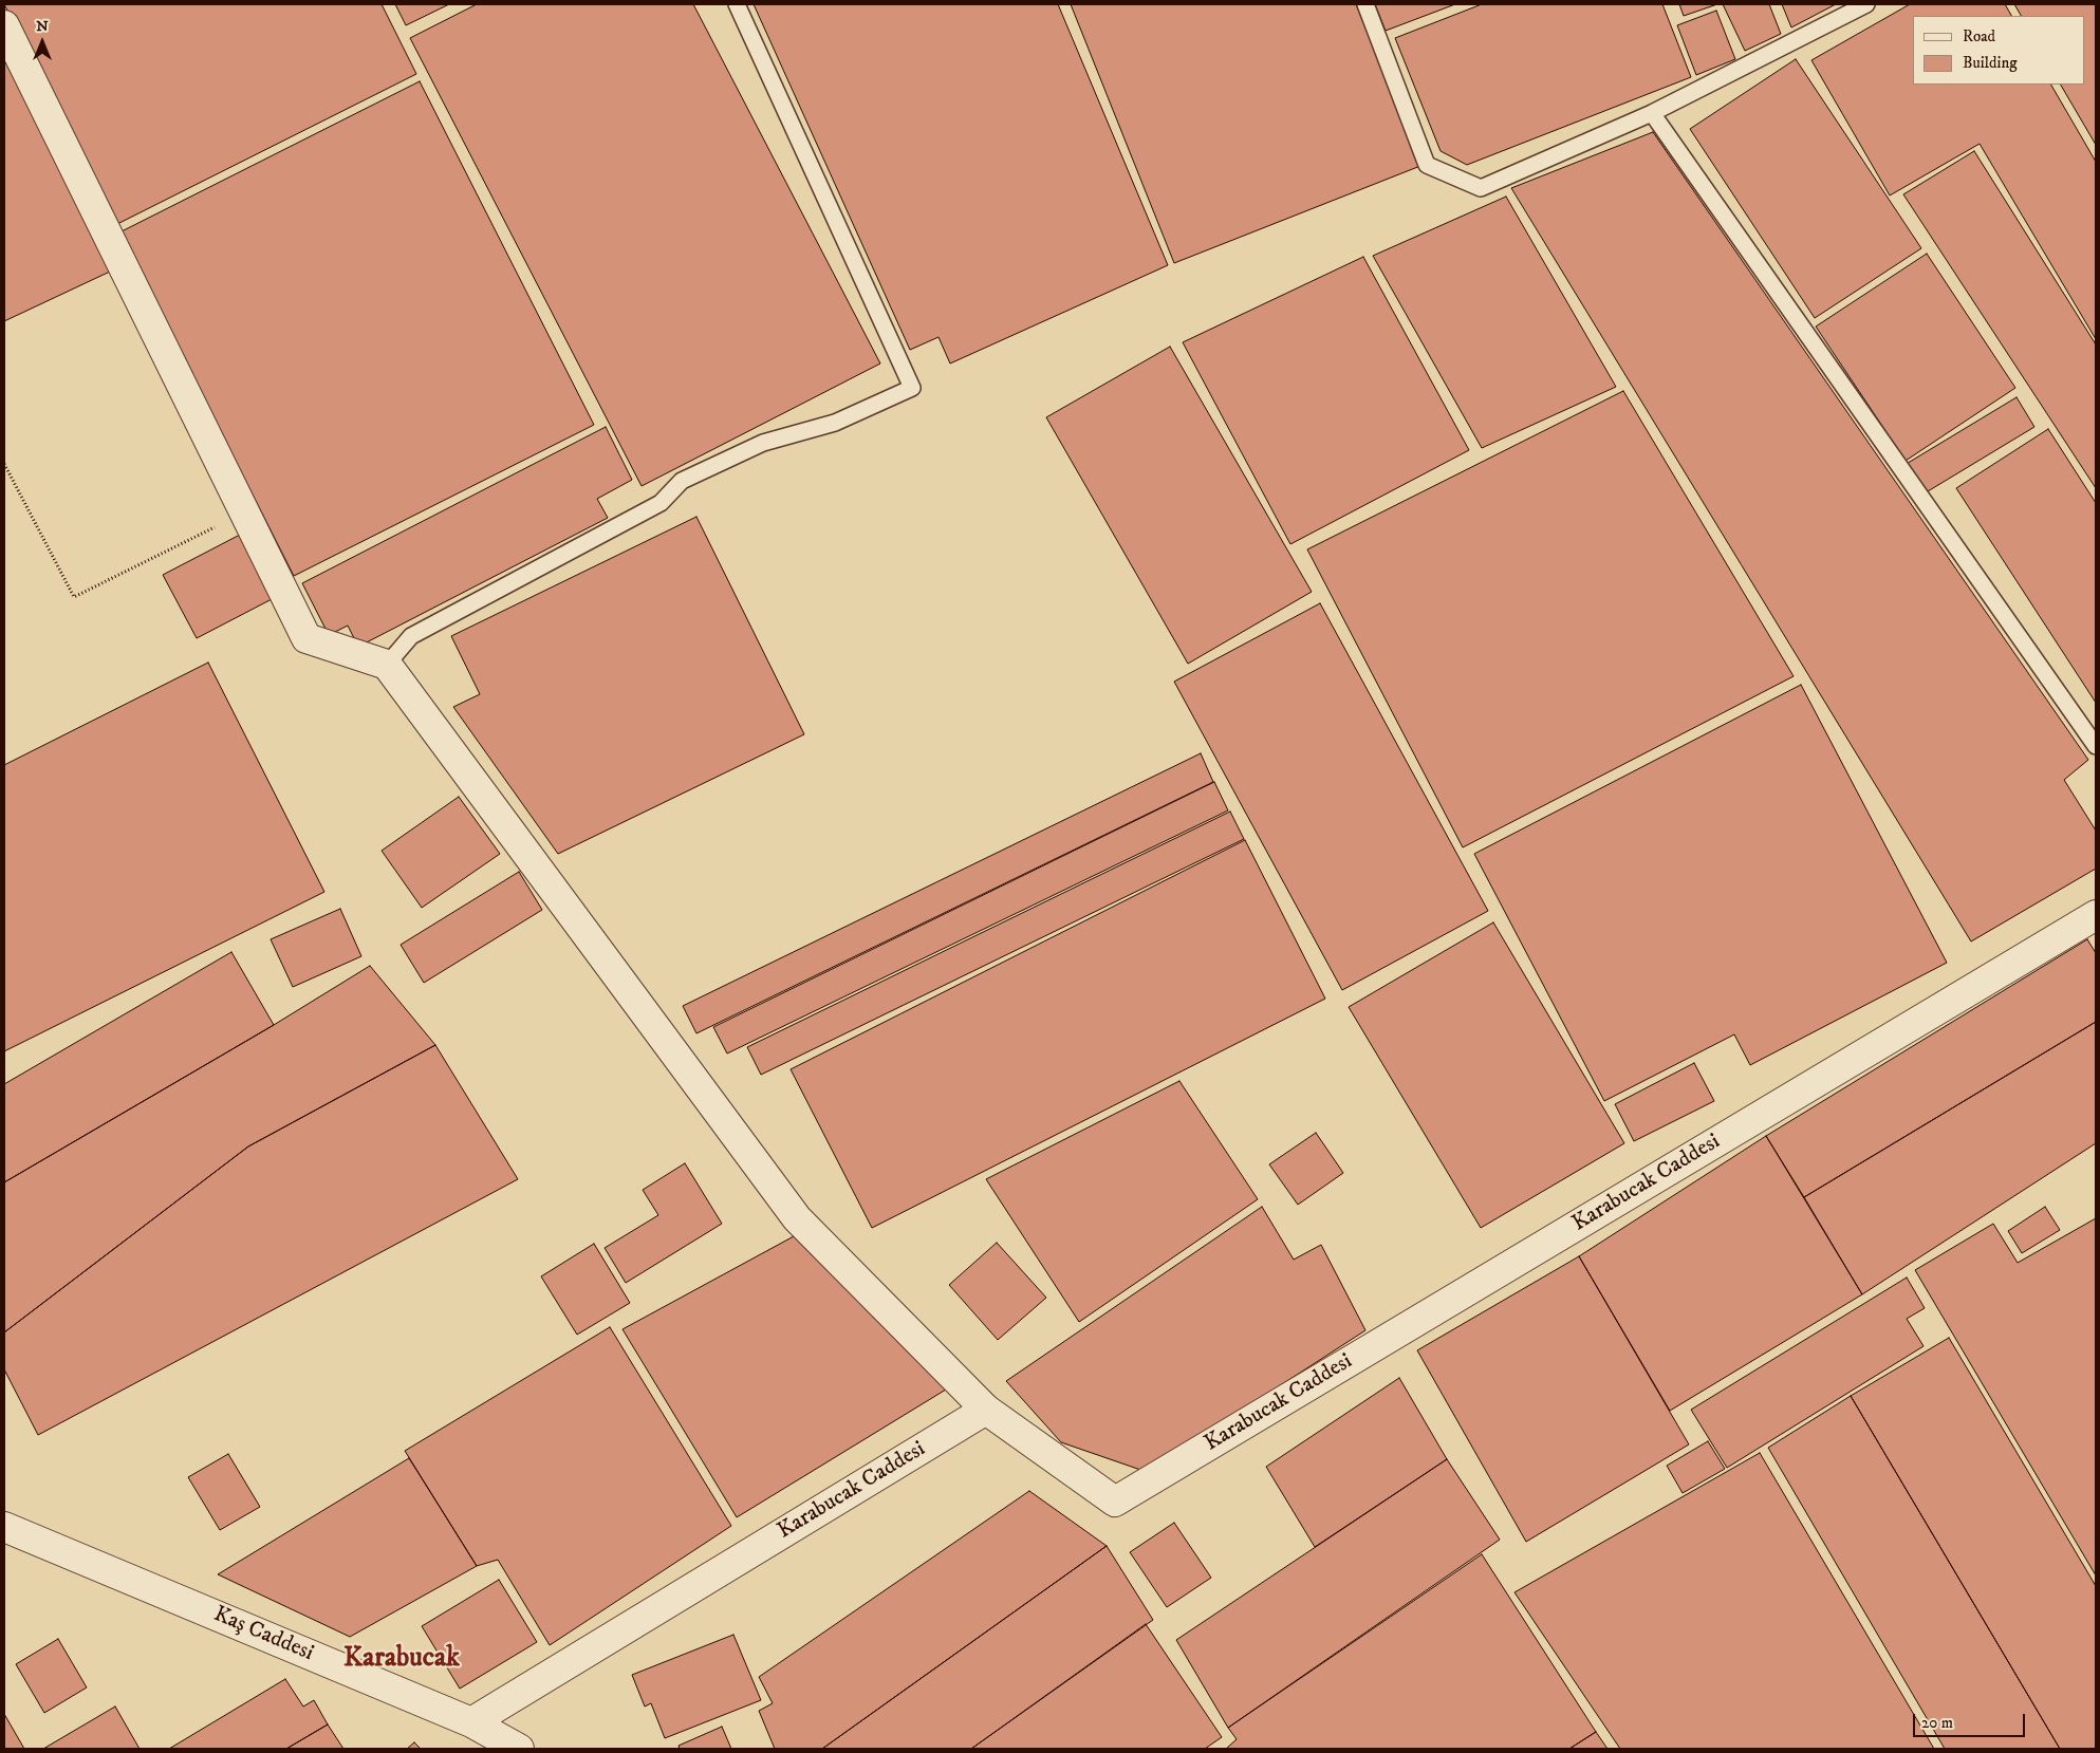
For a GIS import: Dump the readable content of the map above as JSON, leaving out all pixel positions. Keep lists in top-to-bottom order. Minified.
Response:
{"streets":{"street":["Karabucak Caddesi","Kaş Caddesi"]},"crossings":[["Karabucak Caddesi","Kaş Caddesi"]],"districts":["Karabucak"],"legend":["Road","Building"],"scale_bar":"20 m","north":"top"}
